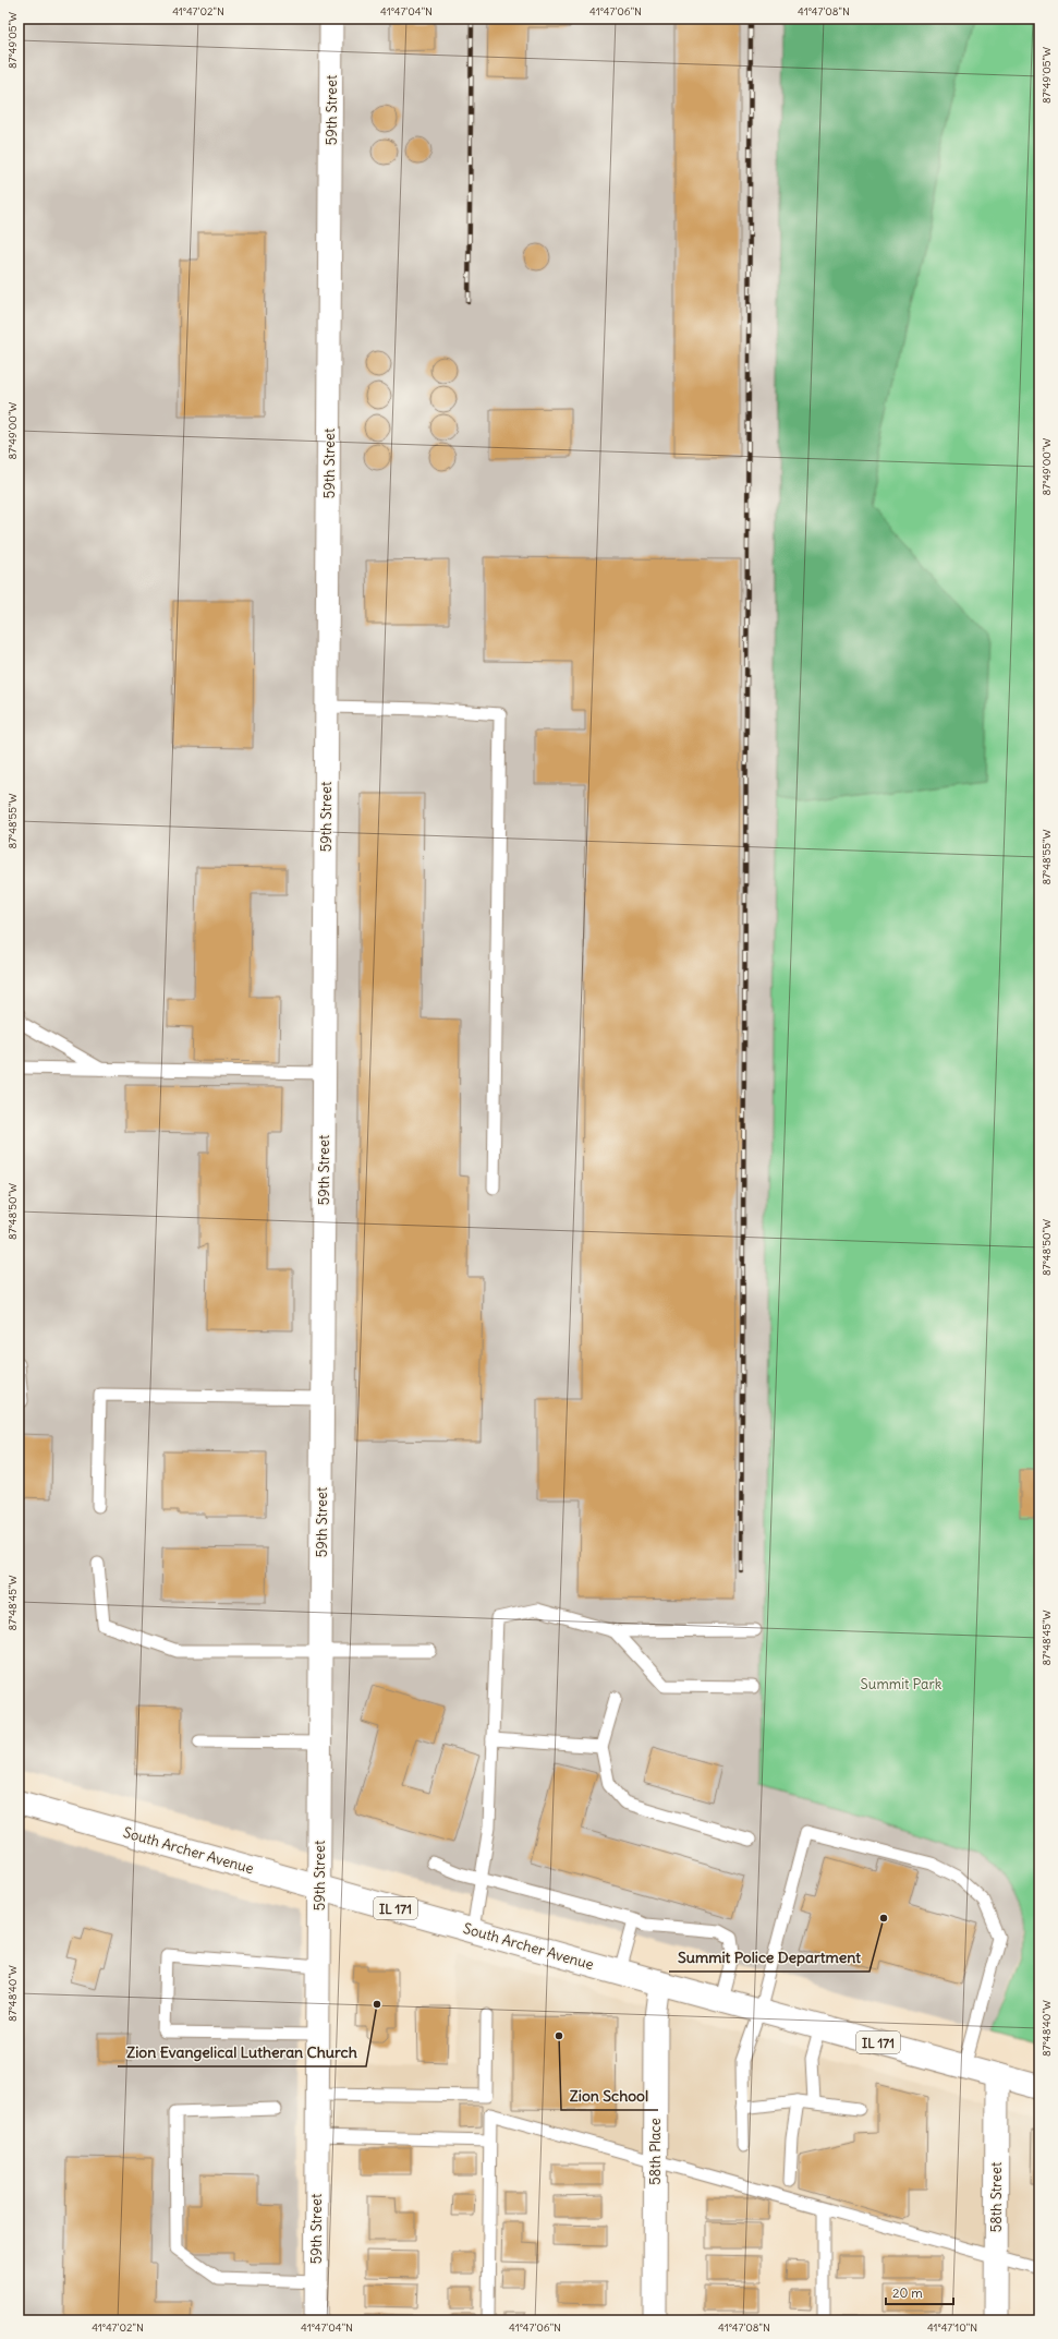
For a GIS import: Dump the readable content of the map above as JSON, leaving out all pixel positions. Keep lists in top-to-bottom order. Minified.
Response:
{"streets":{"main road":["South Archer Avenue","IL 171"],"street":["59th Street","58th Place","58th Street"]},"crossings":[["59th Street","South Archer Avenue"],["South Archer Avenue","58th Place"],["South Archer Avenue","58th Street"]],"parks":["Summit Park"],"places":["Summit Police Department","Zion Evangelical Lutheran Church","Zion School"],"scale_bar":"20 m","coordinates":["41°47'02\"N","41°47'04\"N","41°47'06\"N","41°47'08\"N","87°49'05\"W","87°49'00\"W","87°48'55\"W","87°48'50\"W","87°48'45\"W","87°48'40\"W","41°47'10\"N"]}
